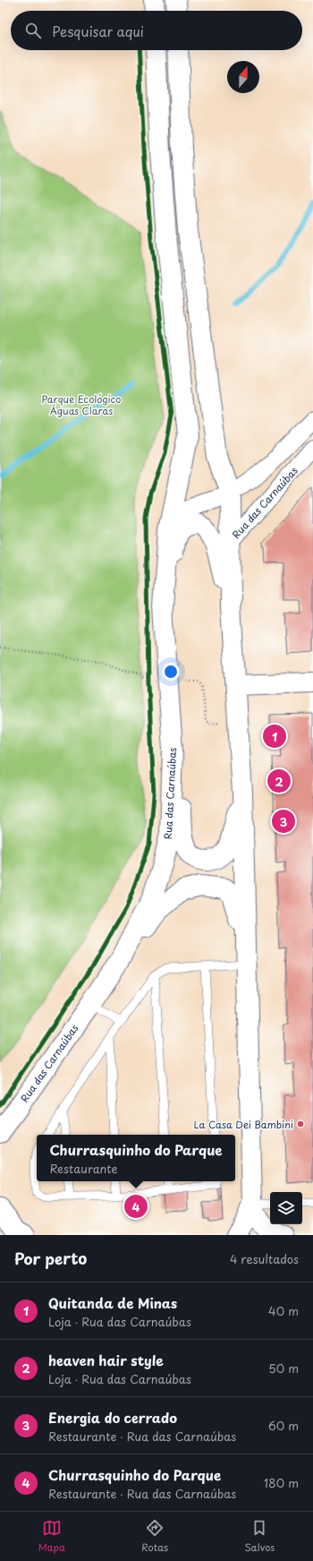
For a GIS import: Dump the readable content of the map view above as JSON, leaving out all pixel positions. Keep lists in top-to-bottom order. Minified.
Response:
{"streets":{"street":["Rua das Carnaúbas"]},"parks":["Parque Ecológico Águas Claras"],"places":["La Casa Dei Bambini"],"north":"top","page":{"search":"Pesquisar aqui","pins":["1","2","3","4"],"popup":["Churrasquinho do Parque","Restaurante"],"heading":["Por perto","4 resultados"],"list":[{"mark":"1","name":"Quitanda de Minas","note":"Loja · Rua das Carnaúbas","value":"40 m"},{"mark":"2","name":"heaven hair style","note":"Loja · Rua das Carnaúbas","value":"50 m"},{"mark":"3","name":"Energia do cerrado","note":"Restaurante · Rua das Carnaúbas","value":"60 m"},{"mark":"4","name":"Churrasquinho do Parque","note":"Restaurante · Rua das Carnaúbas","value":"180 m"}],"nav":["Mapa","Rotas","Salvos"]}}
